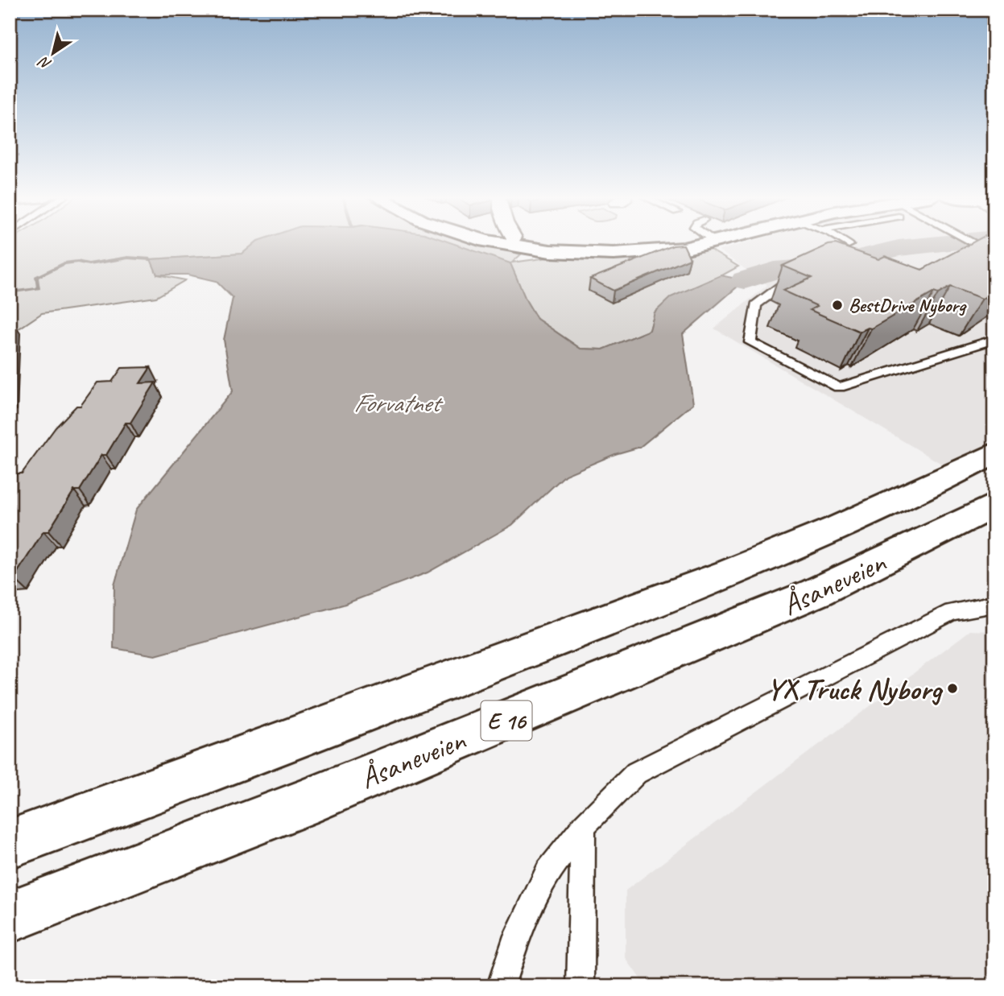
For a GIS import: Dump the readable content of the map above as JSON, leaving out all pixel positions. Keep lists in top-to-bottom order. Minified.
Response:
{"streets":{"main road":["Åsaneveien","E 16"]},"water":["Forvatnet"],"places":["BestDrive Nyborg","YX Truck Nyborg"],"north":"bottom left"}
